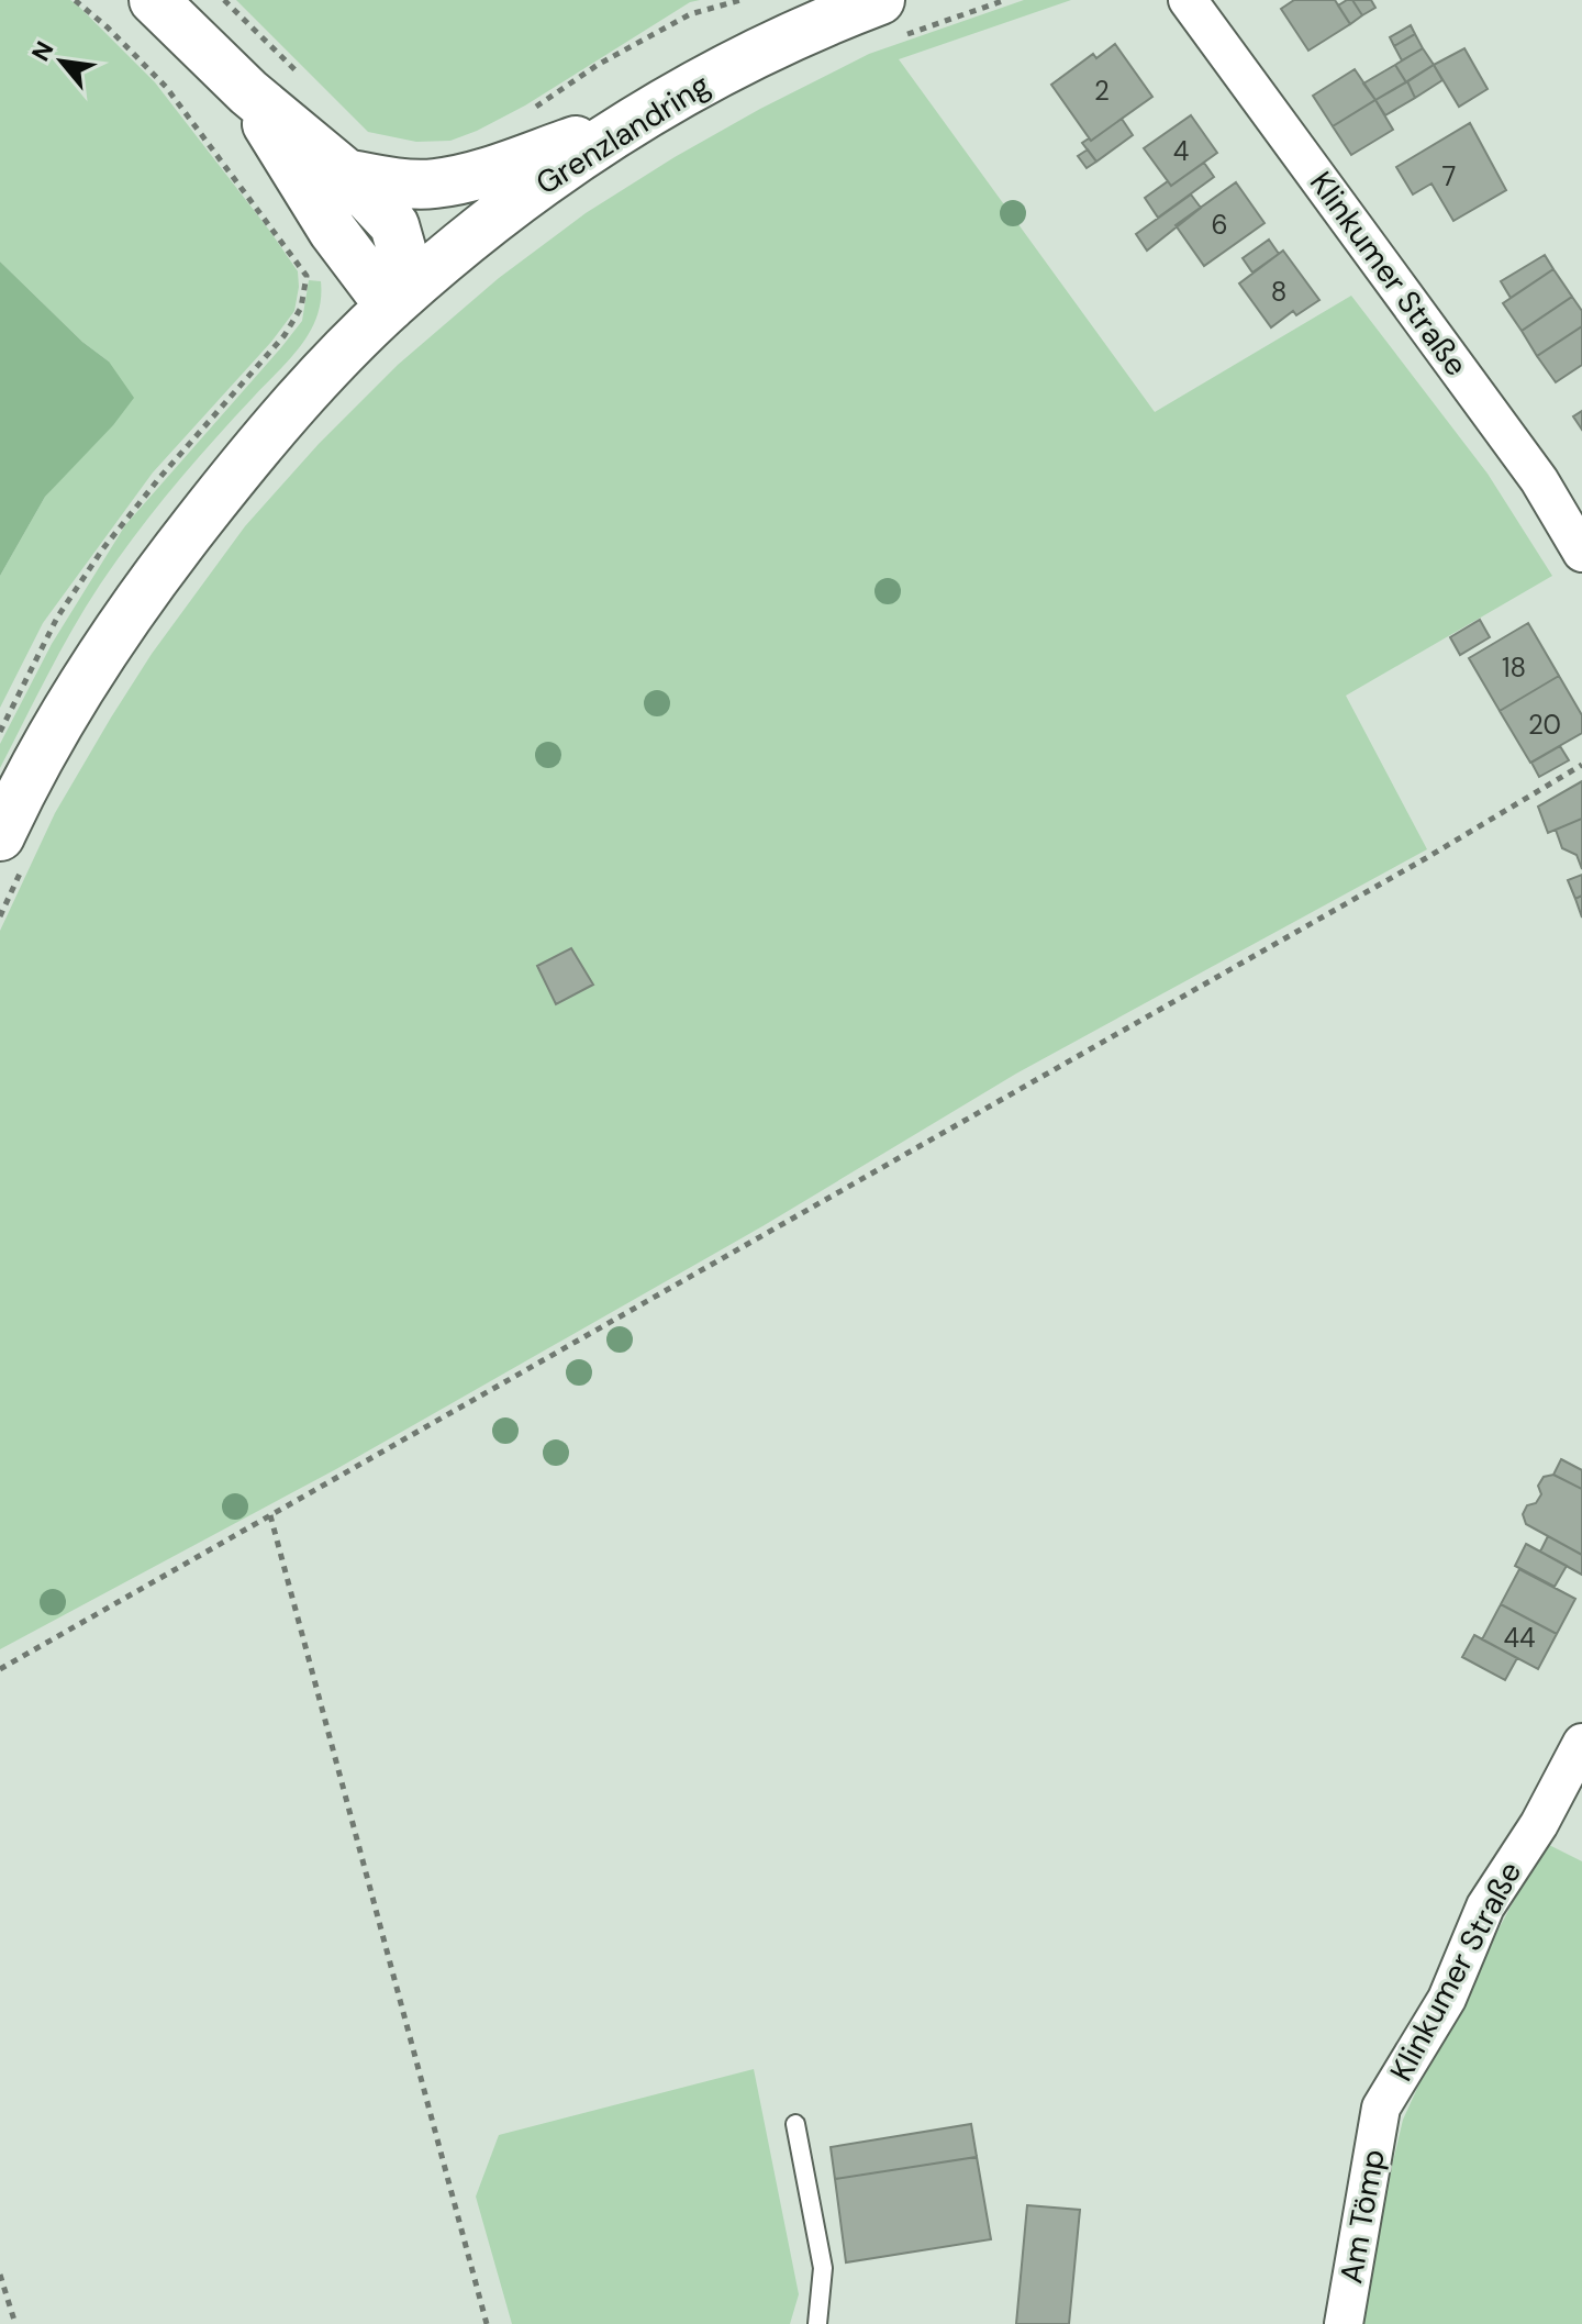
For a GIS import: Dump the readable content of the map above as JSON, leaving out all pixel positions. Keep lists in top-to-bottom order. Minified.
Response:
{"streets":{"main road":["Grenzlandring"],"street":["Klinkumer Straße","Am Tömp"]},"crossings":[["Klinkumer Straße","Am Tömp"]],"house_numbers":["2","4","7","6","8","18","20","44"],"north":"top left"}
